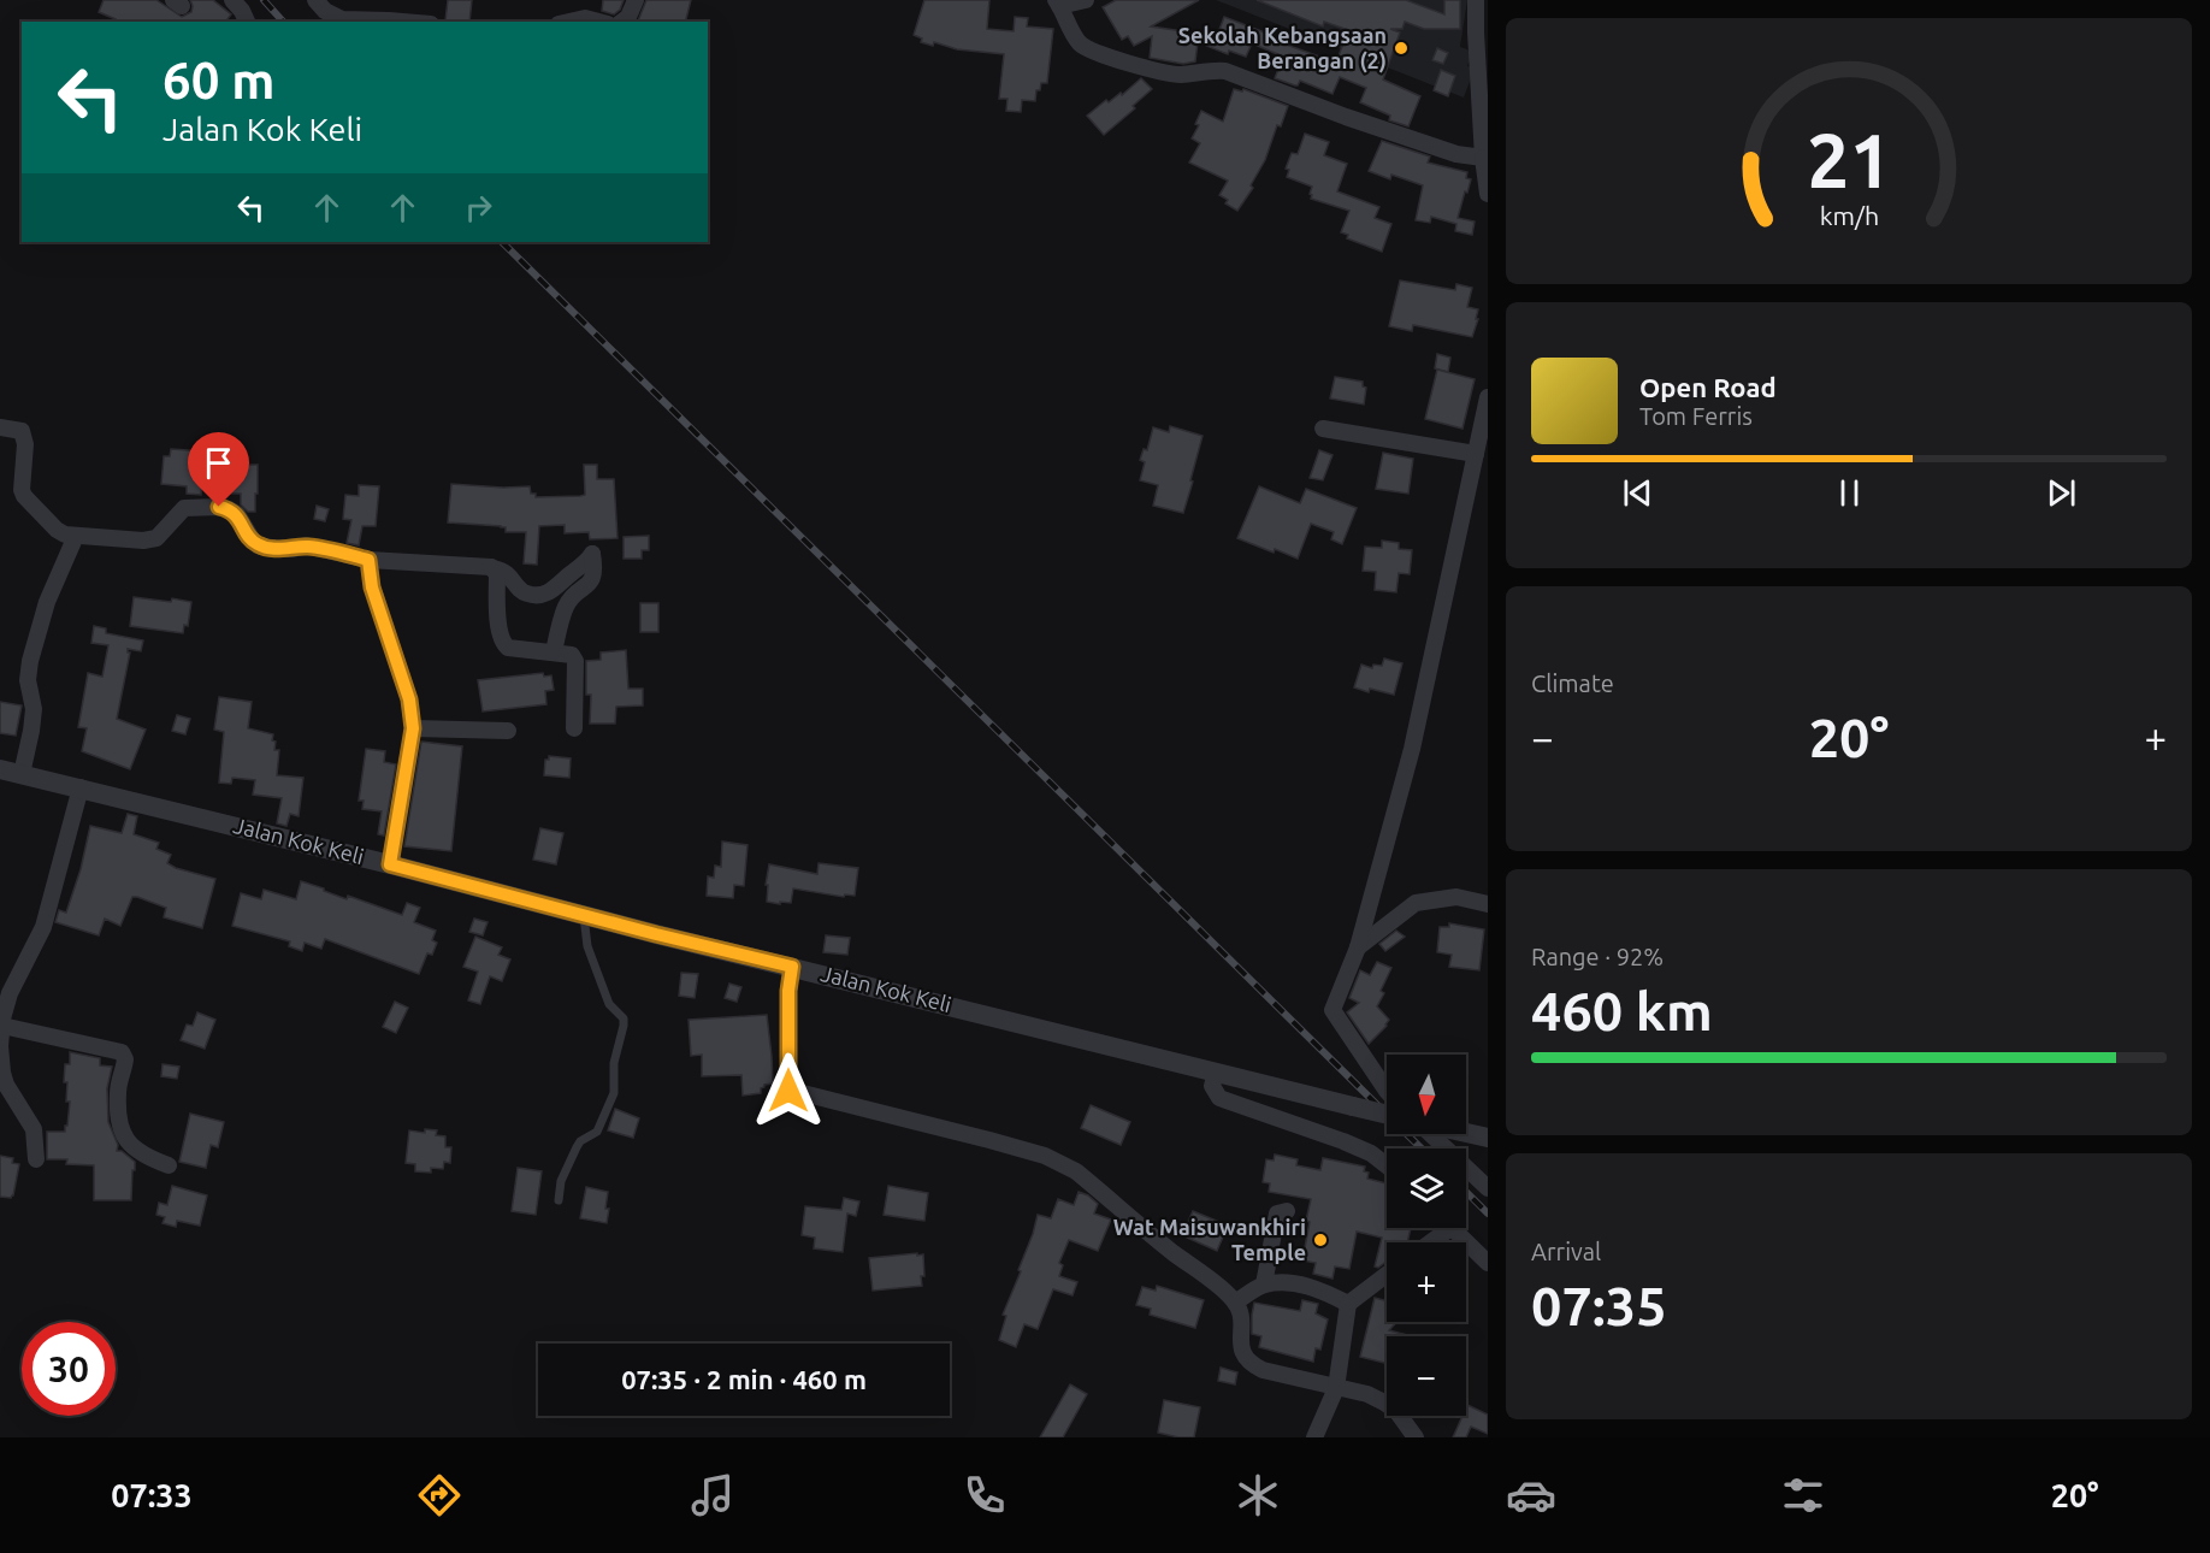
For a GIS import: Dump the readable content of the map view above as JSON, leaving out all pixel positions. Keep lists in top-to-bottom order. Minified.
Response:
{"streets":{"street":["Jalan Kok Keli"]},"places":["Sekolah Kebangsaan Berangan (2)","Wat Maisuwankhiri Temple"],"north":"bottom","page":{"turn":["60 m","Jalan Kok Keli"],"song":["Open Road","Tom Ferris"],"tile":["Climate",["Range · 92%","460 km"],["Arrival","07:35"]],"heat":["−","20°","+"],"map_buttons":["+","−"],"limit":"30","trip":"07:35 · 2 min · 460 m","tabs":["07:33","20°"],"gauge":["21","km/h"]}}
